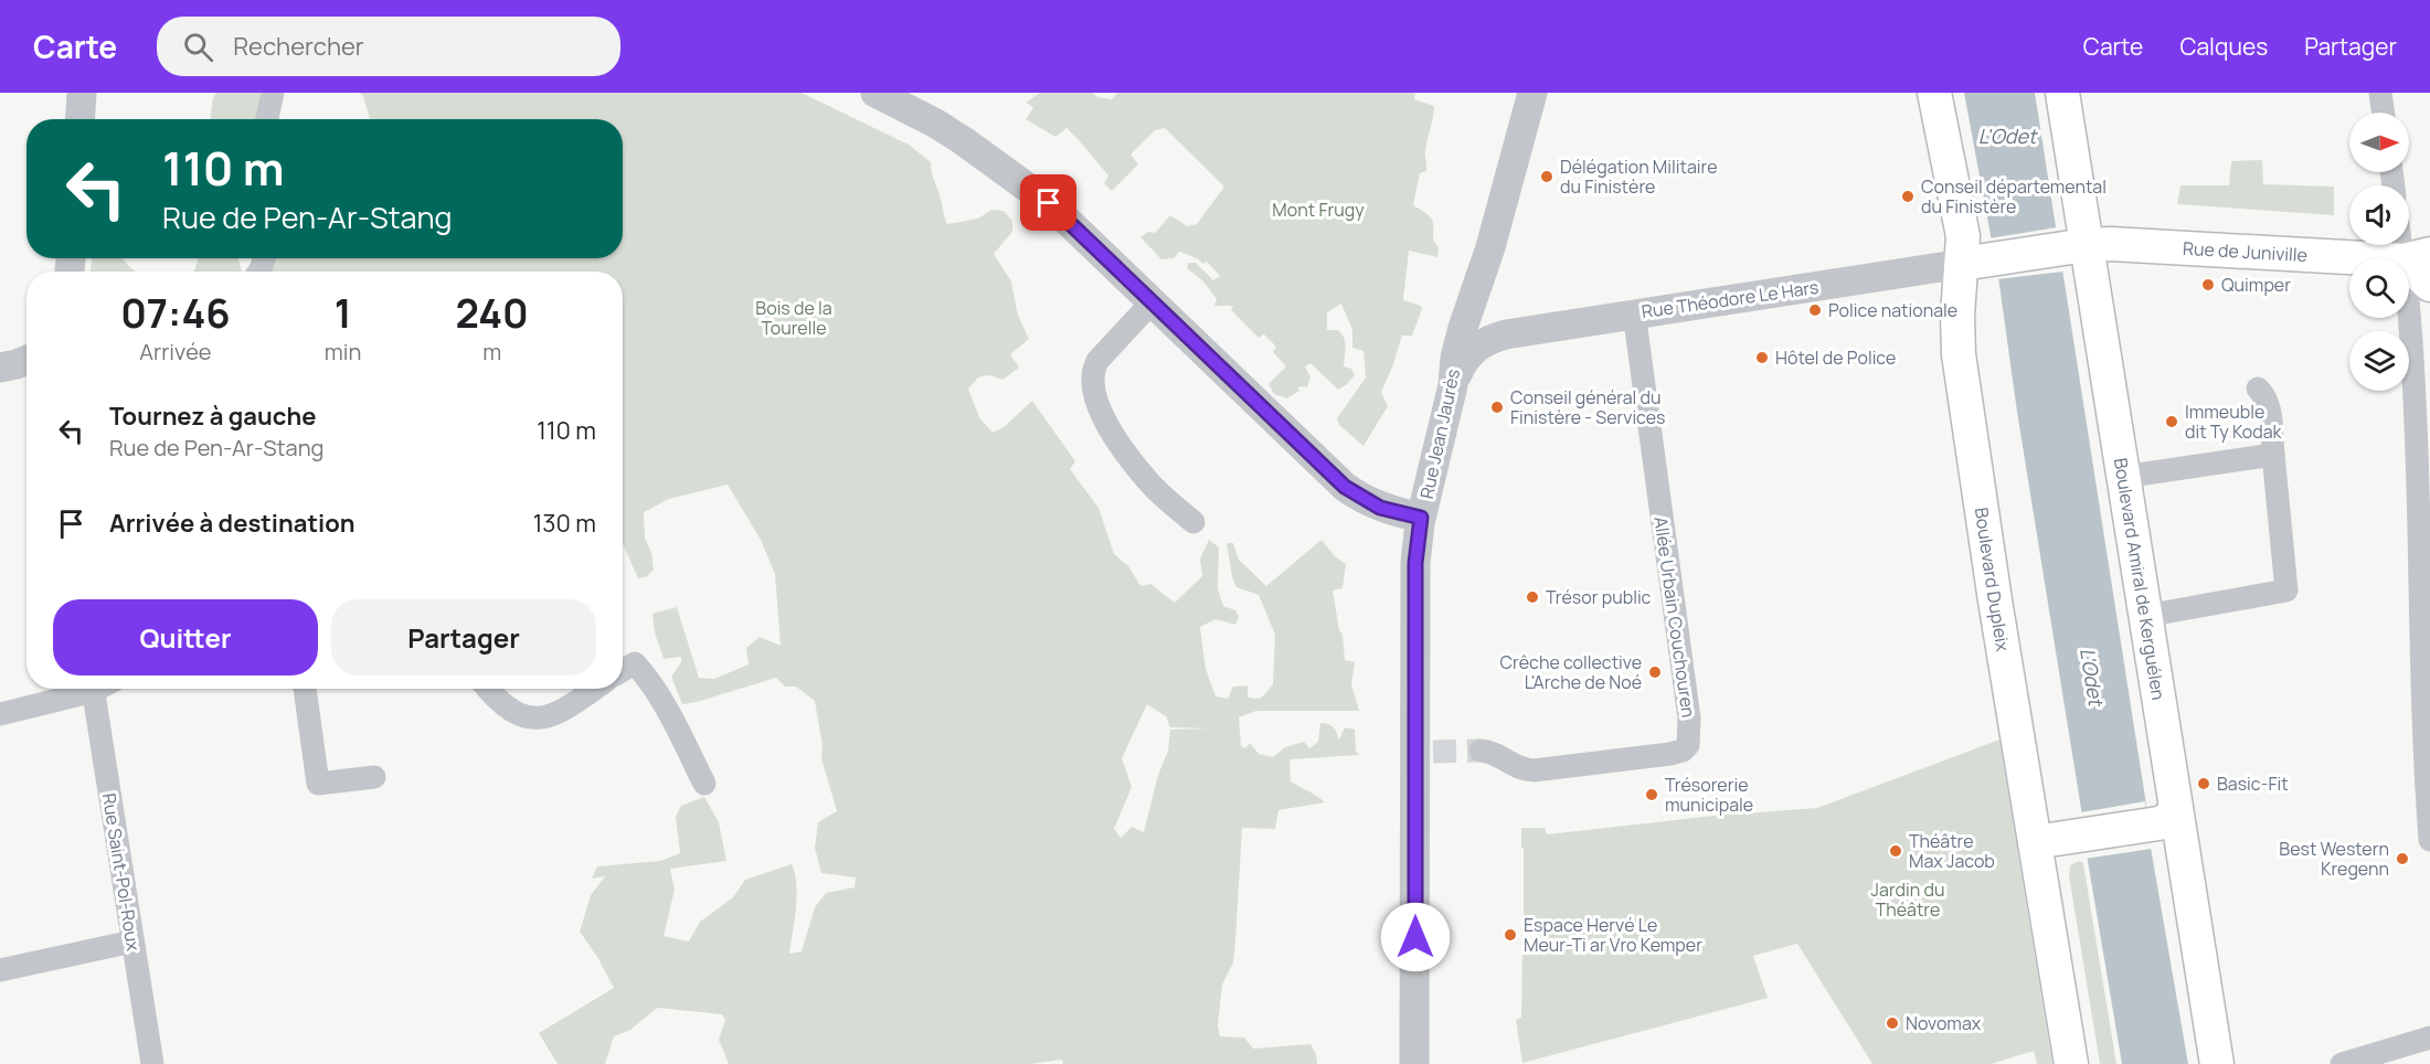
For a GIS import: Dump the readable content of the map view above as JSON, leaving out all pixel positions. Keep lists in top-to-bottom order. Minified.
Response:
{"streets":{"main road":["Rue de Juniville","Boulevard Dupleix","Boulevard Amiral de Kerguélen"],"street":["Rue Théodore Le Hars","Rue Jean Jaurès","Allée Urbain Couchouren","Rue Saint-Pol-Roux"]},"crossings":[["Rue de Juniville","Rue Théodore Le Hars"],["Rue de Juniville","Boulevard Dupleix"],["Rue de Juniville","Boulevard Amiral de Kerguélen"],["Rue Théodore Le Hars","Rue Jean Jaurès"],["Rue Théodore Le Hars","Boulevard Dupleix"],["Rue Théodore Le Hars","Allée Urbain Couchouren"]],"water":["L'Odet"],"parks":["Mont Frugy","Bois de la Tourelle","Jardin du Théâtre"],"places":["Délégation Militaire du Finistère","Conseil départemental du Finistère","Quimper","Police nationale","Hôtel de Police","Conseil général du Finistère - Services","Immeuble dit Ty Kodak","Trésor public","Crêche collective L'Arche de Noé","Basic-Fit","Trésorerie municipale","Théâtre Max Jacob","Best Western Kregenn","Espace Hervé Le Meur-Ti ar Vro Kemper","Novomax"],"north":"right","page":{"header":"Carte","search":"Rechercher","nav":["Carte","Calques","Partager"],"turn":["110 m","Rue de Pen-Ar-Stang"],"eta":["07:46","Arrivée","1","min","240","m"],"list":[{"name":"Tournez à gauche","note":"Rue de Pen-Ar-Stang","value":"110 m"},{"name":"Arrivée à destination","value":"130 m"}],"buttons":["Quitter","Partager"]}}
